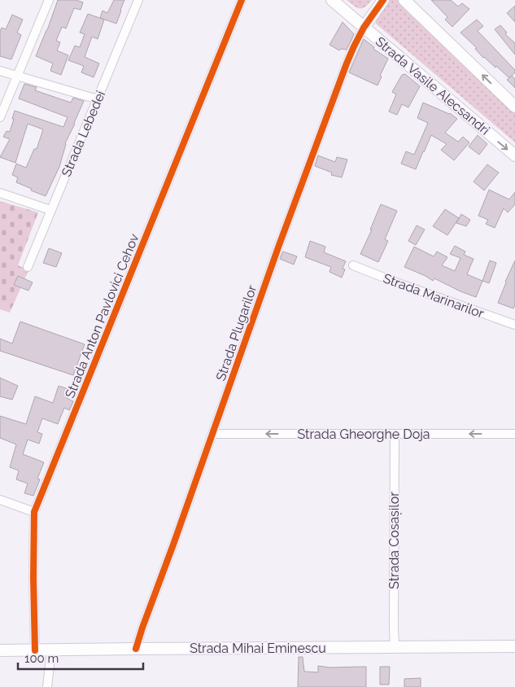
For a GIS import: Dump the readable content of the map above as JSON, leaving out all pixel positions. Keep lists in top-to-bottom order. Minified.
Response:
{"streets":{"main road":["Strada Vasile Alecsandri","Strada Mihai Eminescu"],"street":["Strada Lebedei","Strada Marinarilor","Strada Anton Pavlovici Cehov","Strada Plugarilor","Strada Gheorghe Doja","Strada Cosașilor"]},"crossings":[["Strada Vasile Alecsandri","Strada Plugarilor"],["Strada Anton Pavlovici Cehov","Strada Mihai Eminescu"],["Strada Plugarilor","Strada Gheorghe Doja"],["Strada Plugarilor","Strada Mihai Eminescu"],["Strada Gheorghe Doja","Strada Cosașilor"],["Strada Cosașilor","Strada Mihai Eminescu"]],"one_way":["Strada Gheorghe Doja"],"scale_bar":"100 m"}
